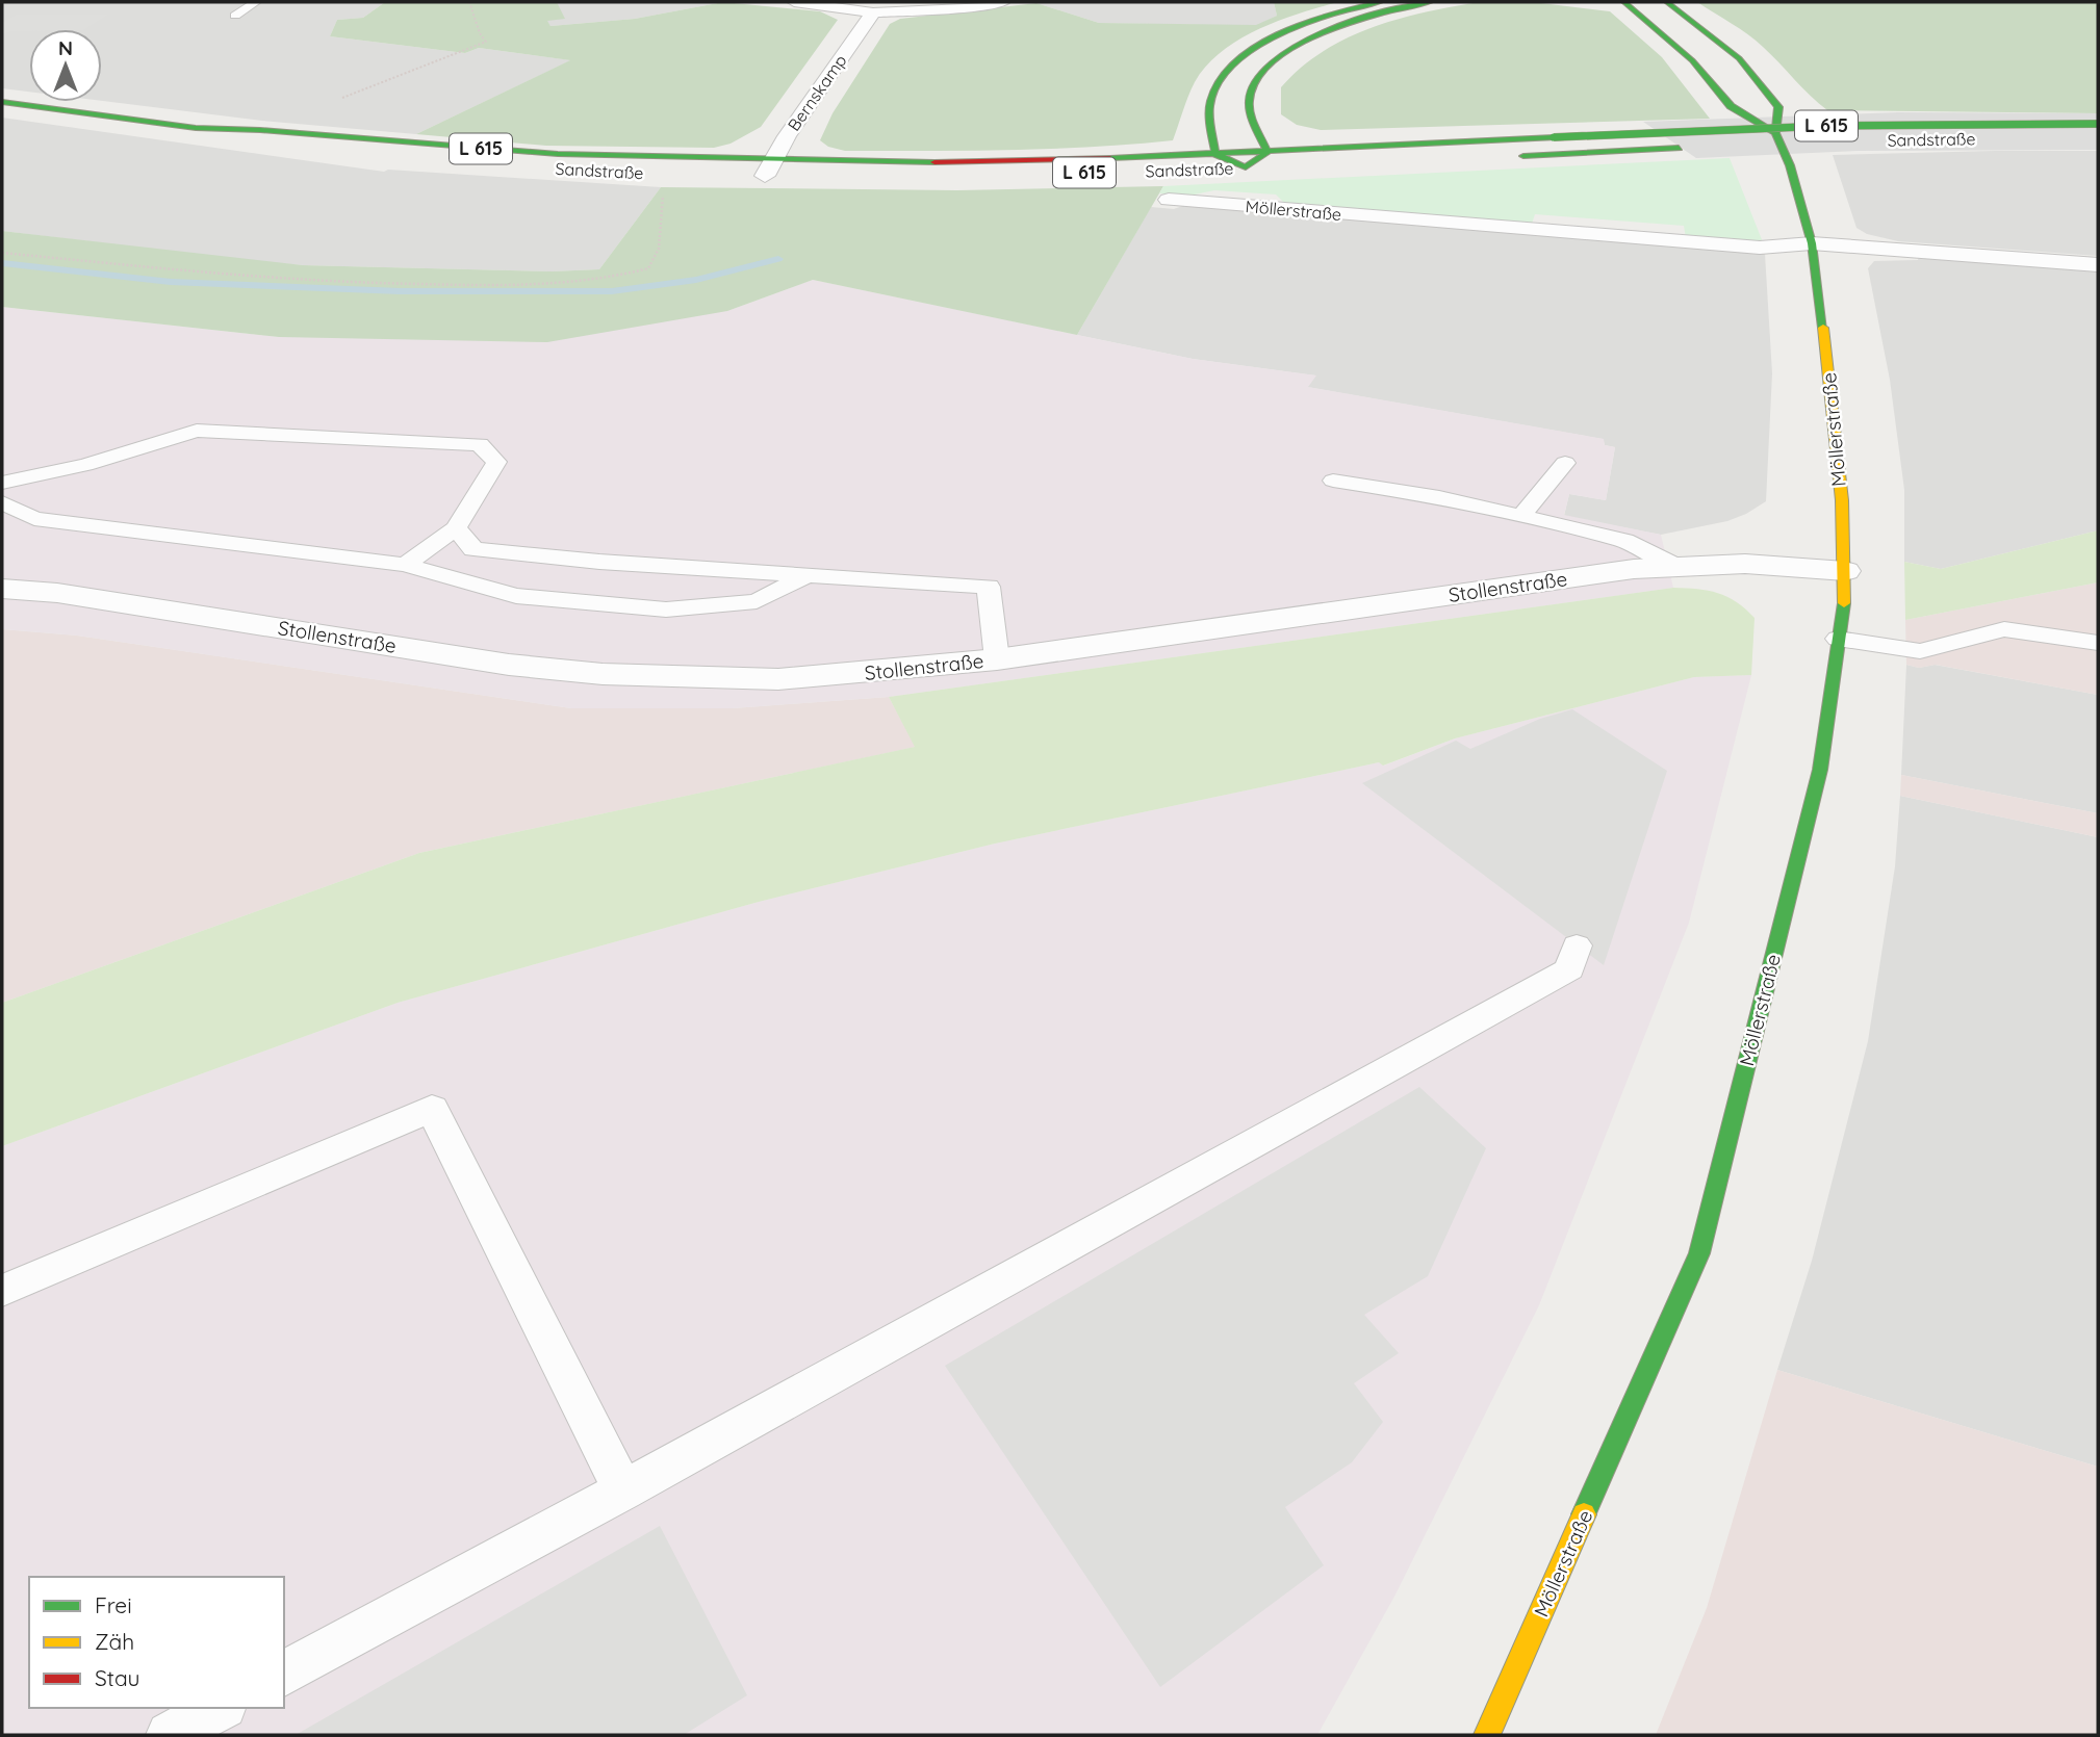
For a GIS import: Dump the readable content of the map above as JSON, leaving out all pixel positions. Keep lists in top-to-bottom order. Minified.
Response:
{"streets":{"main road":["L 615","Sandstraße","Möllerstraße"],"street":["Bernskamp","Stollenstraße"]},"crossings":[["Bernskamp","Sandstraße"],["Möllerstraße","Stollenstraße"]],"legend":["Frei","Zäh","Stau"],"north":"top"}
